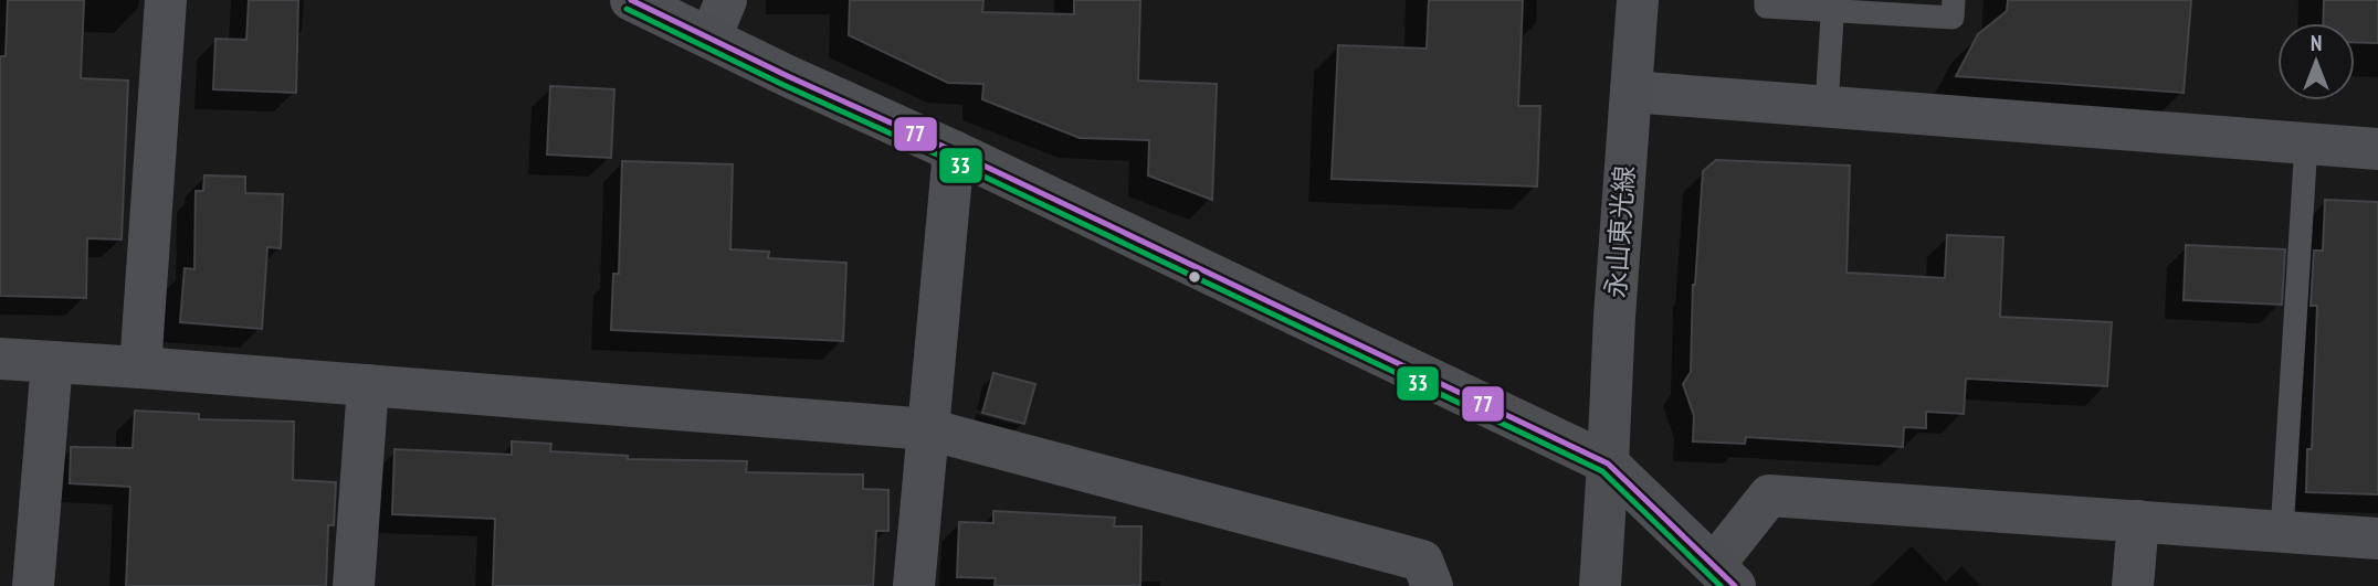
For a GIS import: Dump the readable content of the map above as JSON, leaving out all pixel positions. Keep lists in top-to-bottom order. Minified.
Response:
{"streets":{"street":["永山東光線"]},"lines":["transit line 77","transit line 33"],"north":"top"}
